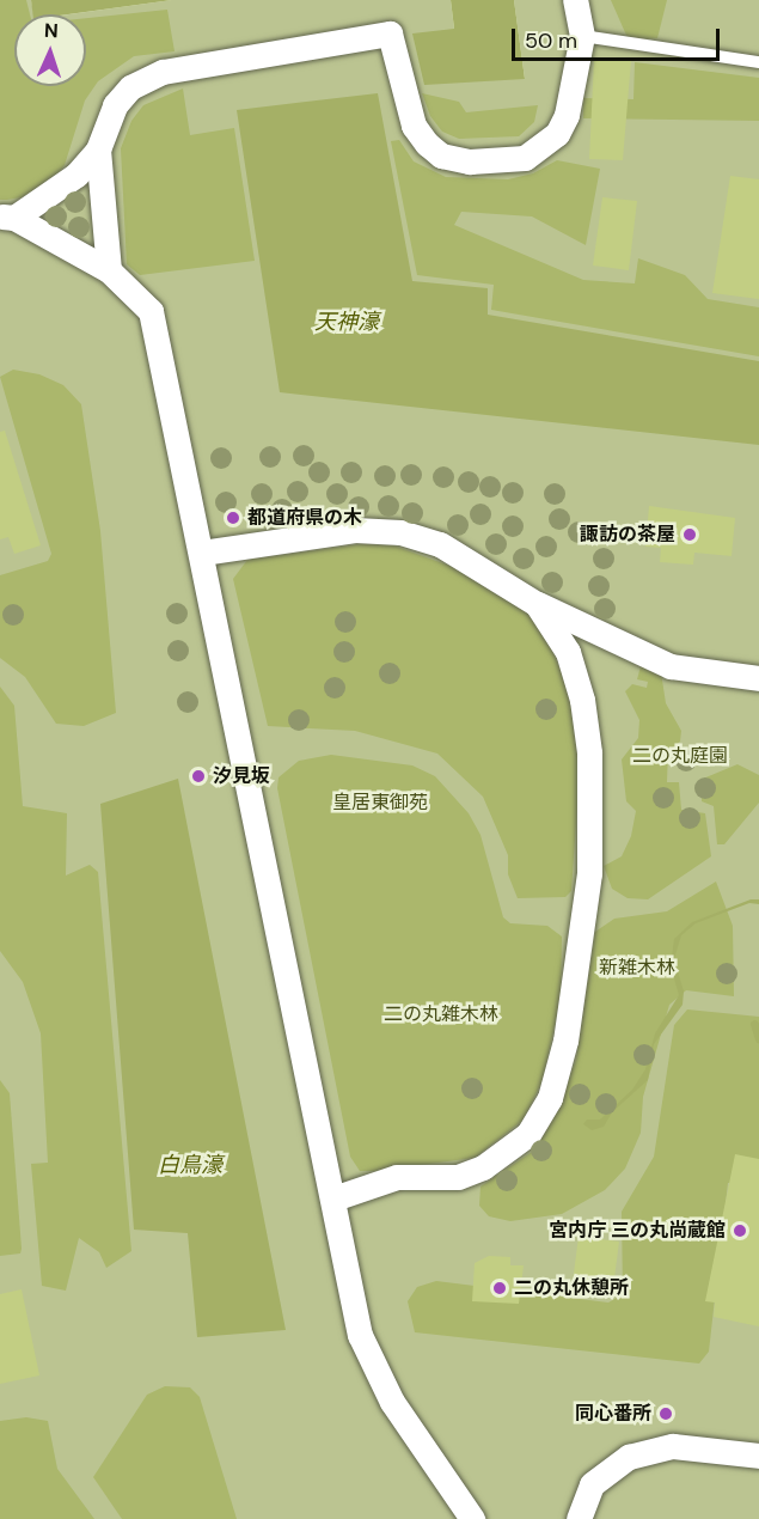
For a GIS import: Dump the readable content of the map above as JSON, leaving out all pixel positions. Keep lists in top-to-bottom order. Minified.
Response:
{"water":["天神濠","白鳥濠"],"parks":["二の丸庭園","皇居東御苑","新雑木林","二の丸雑木林"],"places":["都道府県の木","諏訪の茶屋","汐見坂","宮内庁 三の丸尚蔵館","二の丸休憩所","同心番所"],"scale_bar":"50 m","north":"top"}
